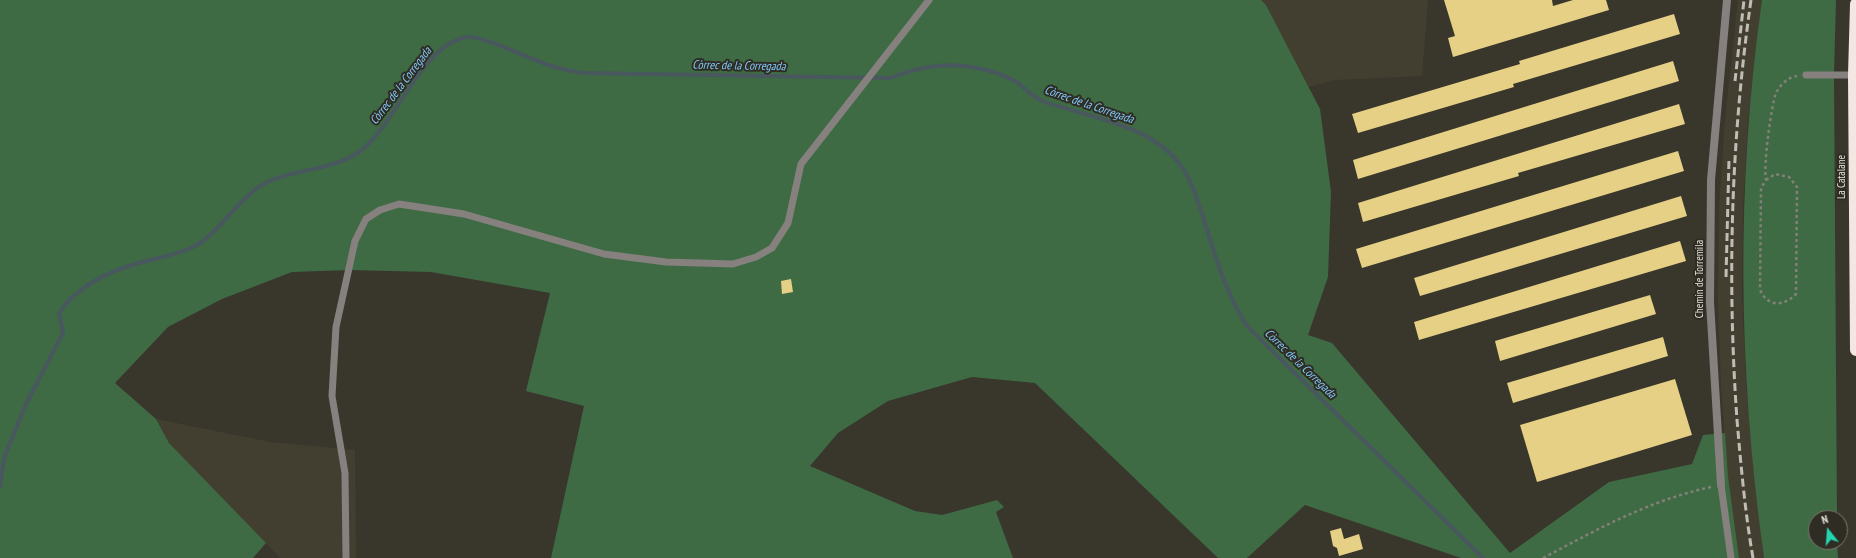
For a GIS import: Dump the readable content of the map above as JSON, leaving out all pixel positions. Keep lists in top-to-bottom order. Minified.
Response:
{"streets":{"highway":["La Catalane"],"street":["Chemin de Torremila"]},"water":["Còrrec de la Corregada"],"north":"top"}
